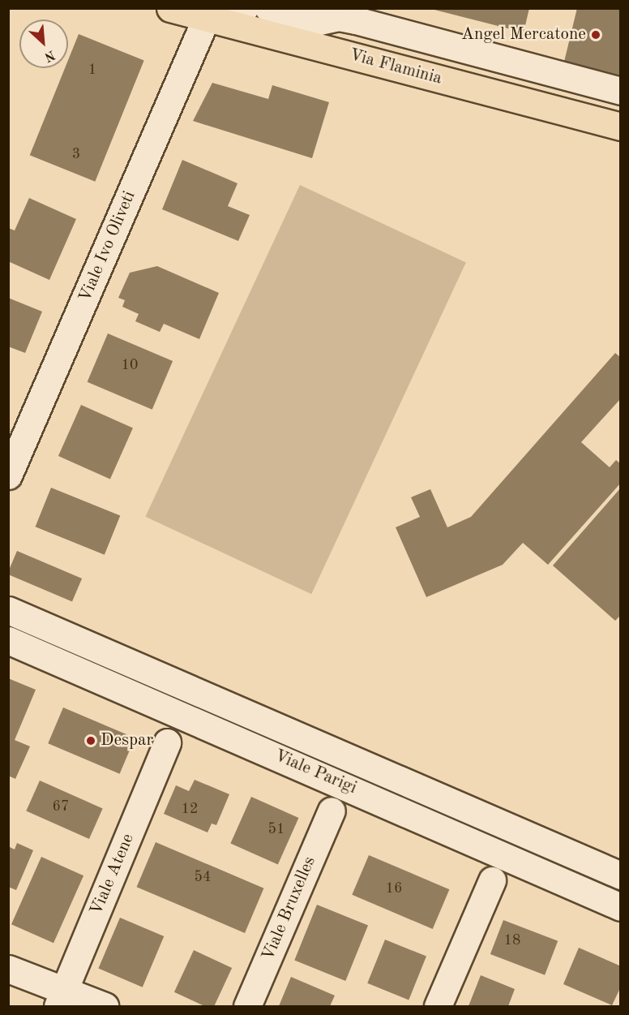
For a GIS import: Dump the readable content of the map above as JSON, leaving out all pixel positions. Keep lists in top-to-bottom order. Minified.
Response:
{"streets":{"main road":["Via Flaminia"],"street":["Viale Ivo Oliveti","Viale Parigi","Viale Atene","Viale Bruxelles"]},"crossings":[["Via Flaminia","Viale Ivo Oliveti"]],"places":["Angel Mercatone","Despar"],"house_numbers":["1","3","10","67","12","51","54","16","18"],"north":"bottom right"}
